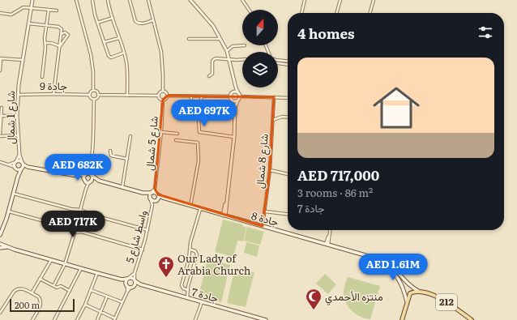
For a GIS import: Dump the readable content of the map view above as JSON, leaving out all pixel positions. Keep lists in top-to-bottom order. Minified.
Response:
{"streets":{"main road":["جادة 8","جادة 7","212"],"street":["جادة 9","شارع 1 شمال","شارع 5 شمال","شارع 8 شمال","واسط شارع 5"]},"crossings":[["جادة 9","شارع 1 شمال"],["شارع 8 شمال","جادة 8"],["جادة 8","واسط شارع 5"],["جادة 8","212"],["واسط شارع 5","جادة 7"]],"places":{"church":["Our Lady of Arabia Church"],"mosque":["منتزه الأحمدي"]},"scale_bar":"200 m","north":"top","page":{"heading":"4 homes","list":[{"name":"AED 717,000","note":"3 rooms · 86 m² · جادة 7"}],"price":["AED 697K","AED 682K","AED 717K","AED 1.61M"],"scale":"200 m"}}
